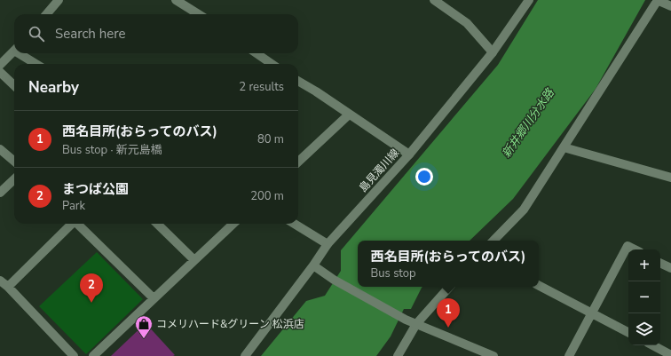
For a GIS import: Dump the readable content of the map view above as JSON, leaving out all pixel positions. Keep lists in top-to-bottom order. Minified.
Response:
{"streets":{"street":["島見濁川線"]},"water":["新井郷川分水路"],"places":{"shop":["コメリハード&グリーン 松浜店"]},"page":{"search":"Search here","heading":["Nearby","2 results"],"list":[{"mark":"1","name":"西名目所(おらってのバス)","note":"Bus stop · 新元島橋","value":"80 m"},{"mark":"2","name":"まつば公園","note":"Park","value":"200 m"}],"popup":["西名目所(おらってのバス)","Bus stop"],"map_buttons":["+","−"],"pins":["2","1"]}}
